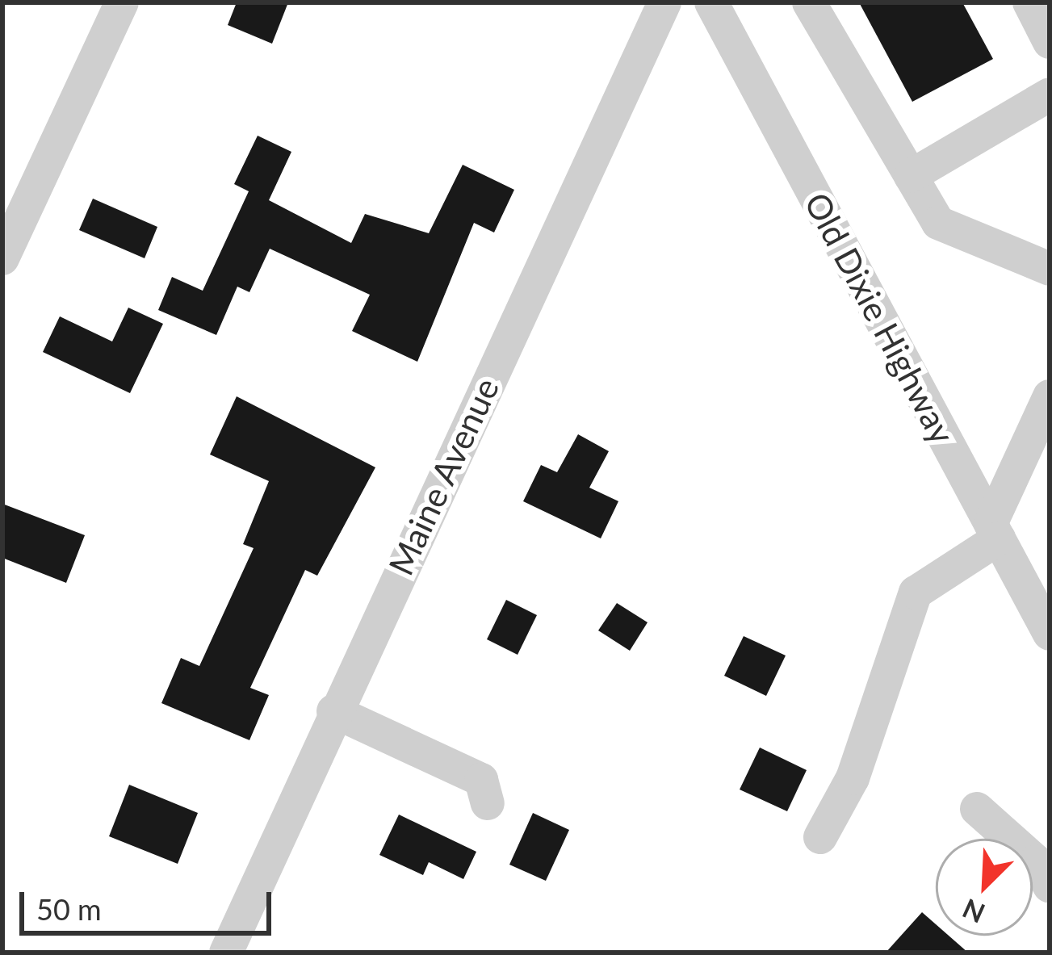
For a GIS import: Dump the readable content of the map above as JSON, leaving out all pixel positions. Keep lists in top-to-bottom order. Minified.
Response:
{"streets":{"street":["Old Dixie Highway","Maine Avenue"]},"scale_bar":"50 m","north":"bottom left"}
